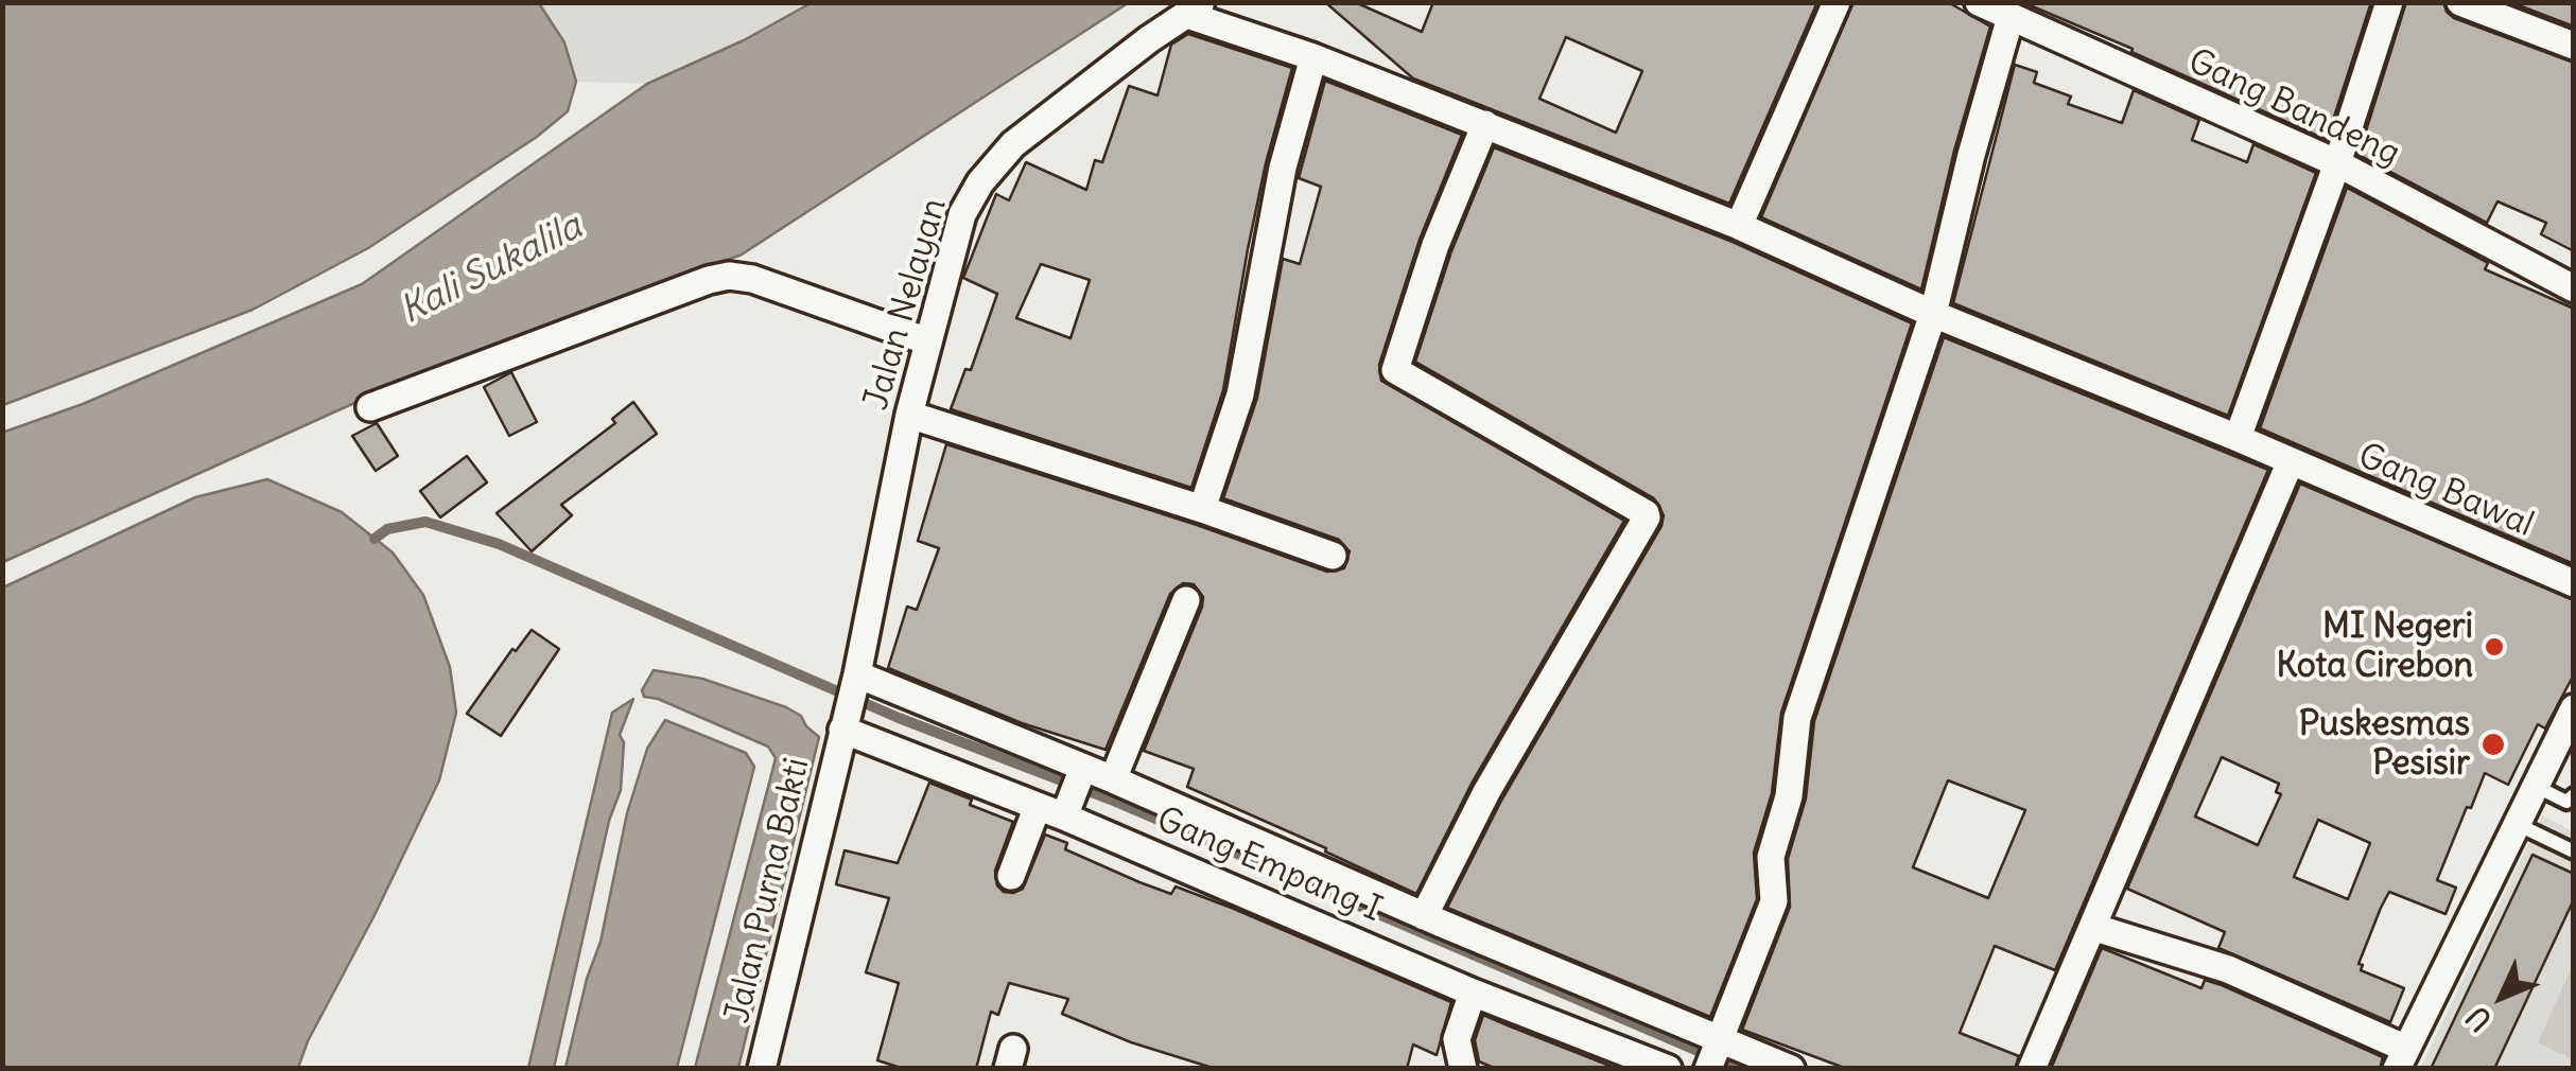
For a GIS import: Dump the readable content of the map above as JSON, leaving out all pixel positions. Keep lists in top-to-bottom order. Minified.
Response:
{"streets":{"street":["Gang Bandeng","Jalan Nelayan","Gang Bawal","Gang Empang I","Jalan Purna Bakti"]},"crossings":[["Jalan Nelayan","Gang Bawal"],["Jalan Nelayan","Gang Empang I"],["Jalan Nelayan","Jalan Purna Bakti"],["Gang Empang I","Jalan Purna Bakti"]],"water":["Kali Sukalila"],"places":["MI Negeri Kota Cirebon","Puskesmas Pesisir"],"north":"bottom left"}
